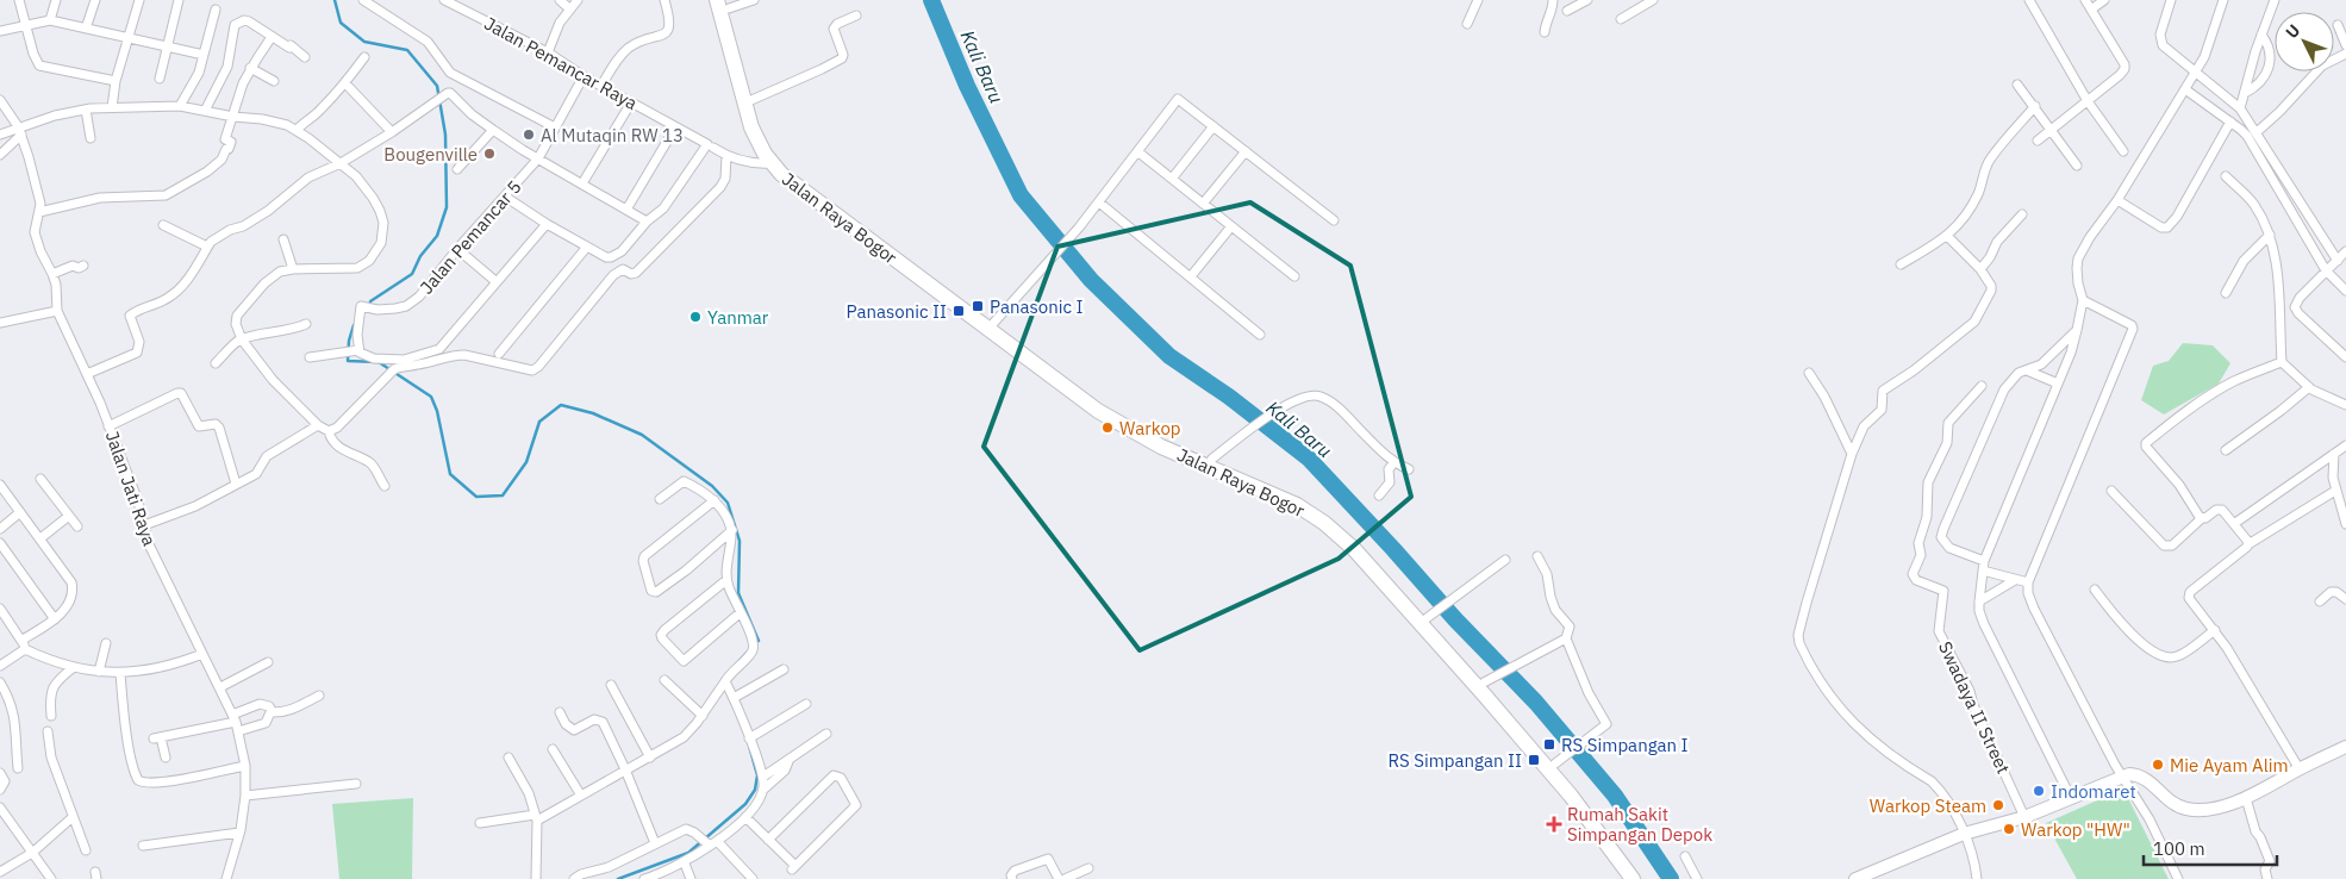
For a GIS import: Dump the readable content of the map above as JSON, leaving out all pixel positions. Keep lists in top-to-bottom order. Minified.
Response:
{"streets":{"highway":["Jalan Raya Bogor"],"street":["Jalan Pemancar Raya","Jalan Pemancar 5","Jalan Jati Raya","Swadaya II Street"]},"crossings":[["Jalan Pemancar Raya","Jalan Raya Bogor"],["Jalan Pemancar Raya","Jalan Pemancar 5"]],"water":["Kali Baru"],"places":{"other":["Al Mutaqin RW 13","Bougenville","Yanmar","Warkop","Mie Ayam Alim","Indomaret","Warkop Steam","Warkop \"HW\""],"transit":["Panasonic I","Panasonic II","RS Simpangan I","RS Simpangan II"],"health":["Rumah Sakit Simpangan Depok"]},"scale_bar":"100 m","north":"top left"}
